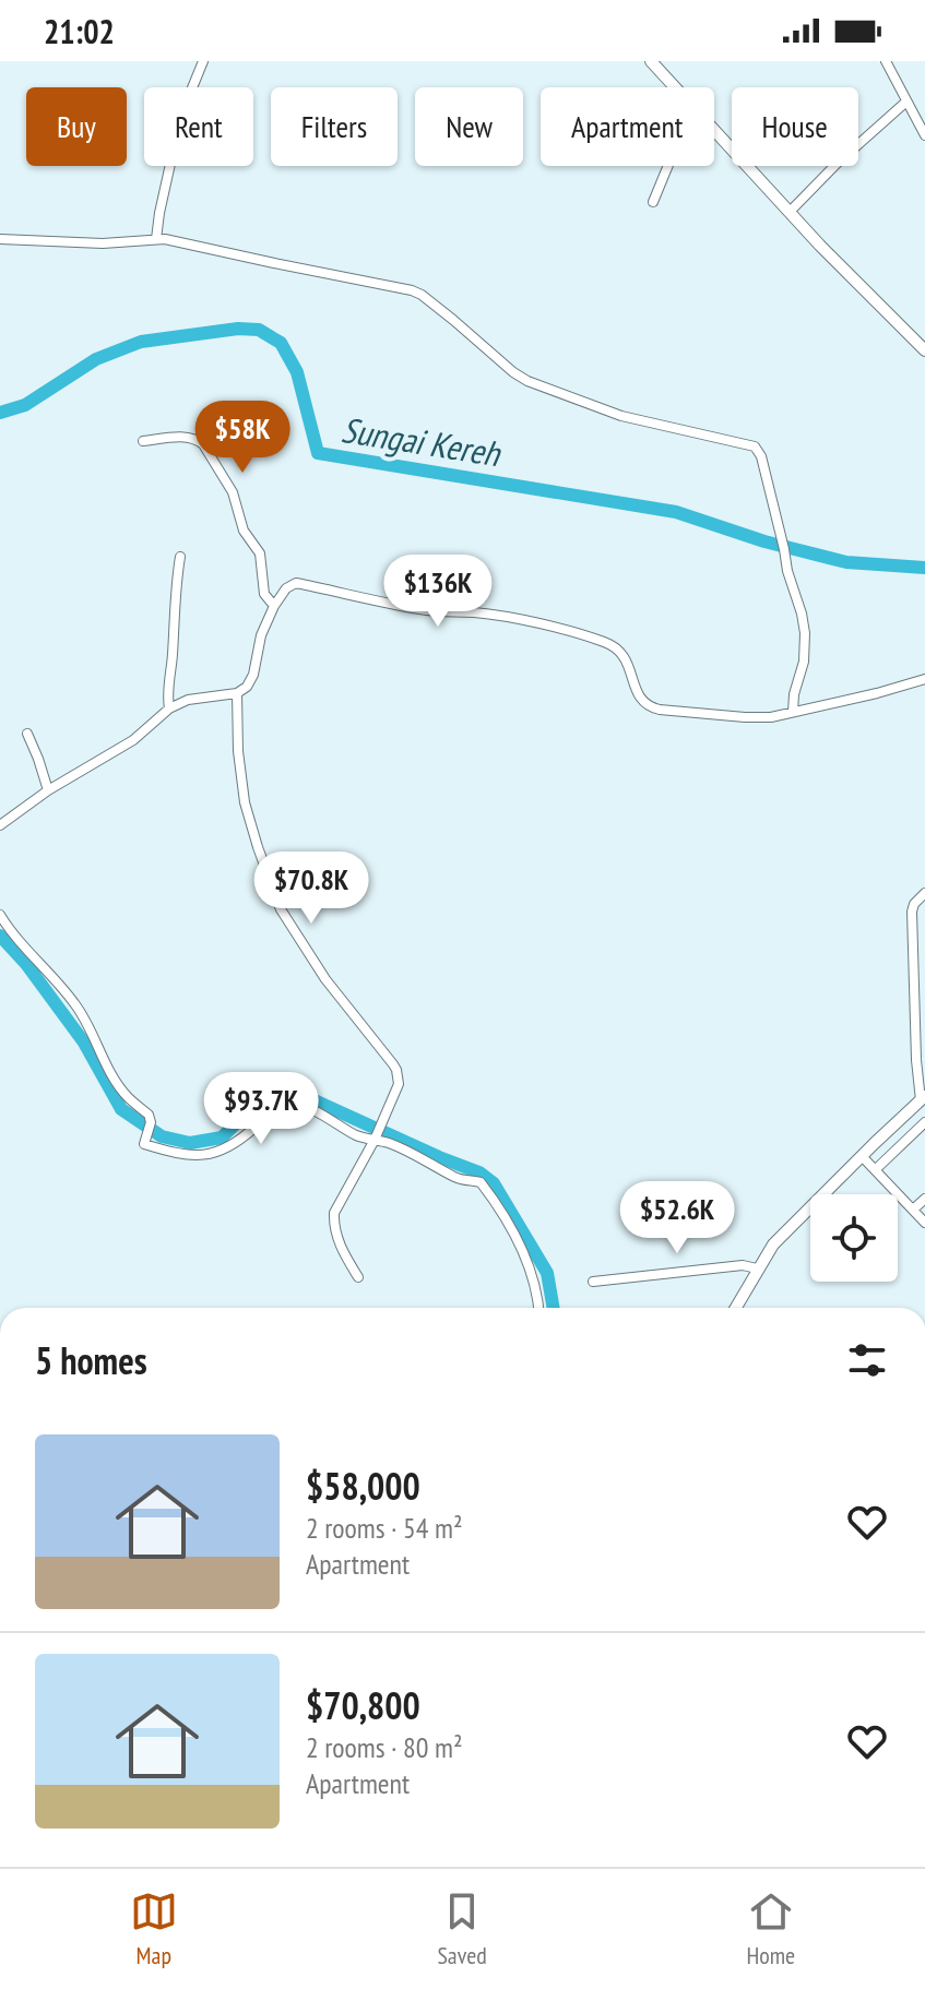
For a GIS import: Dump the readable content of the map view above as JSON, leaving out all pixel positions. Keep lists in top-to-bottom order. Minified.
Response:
{"water":["Sungai Kereh"],"page":{"status":"21:02","chip":["Buy","Rent","Filters","New","Apartment","House"],"price":["$58K","$136K","$70.8K","$93.7K","$52.6K"],"heading":"5 homes","list":[{"name":"$58,000","note":"2 rooms · 54 m² · Apartment"},{"name":"$70,800","note":"2 rooms · 80 m² · Apartment"}],"tabs":["Map","Saved","Home"]}}
